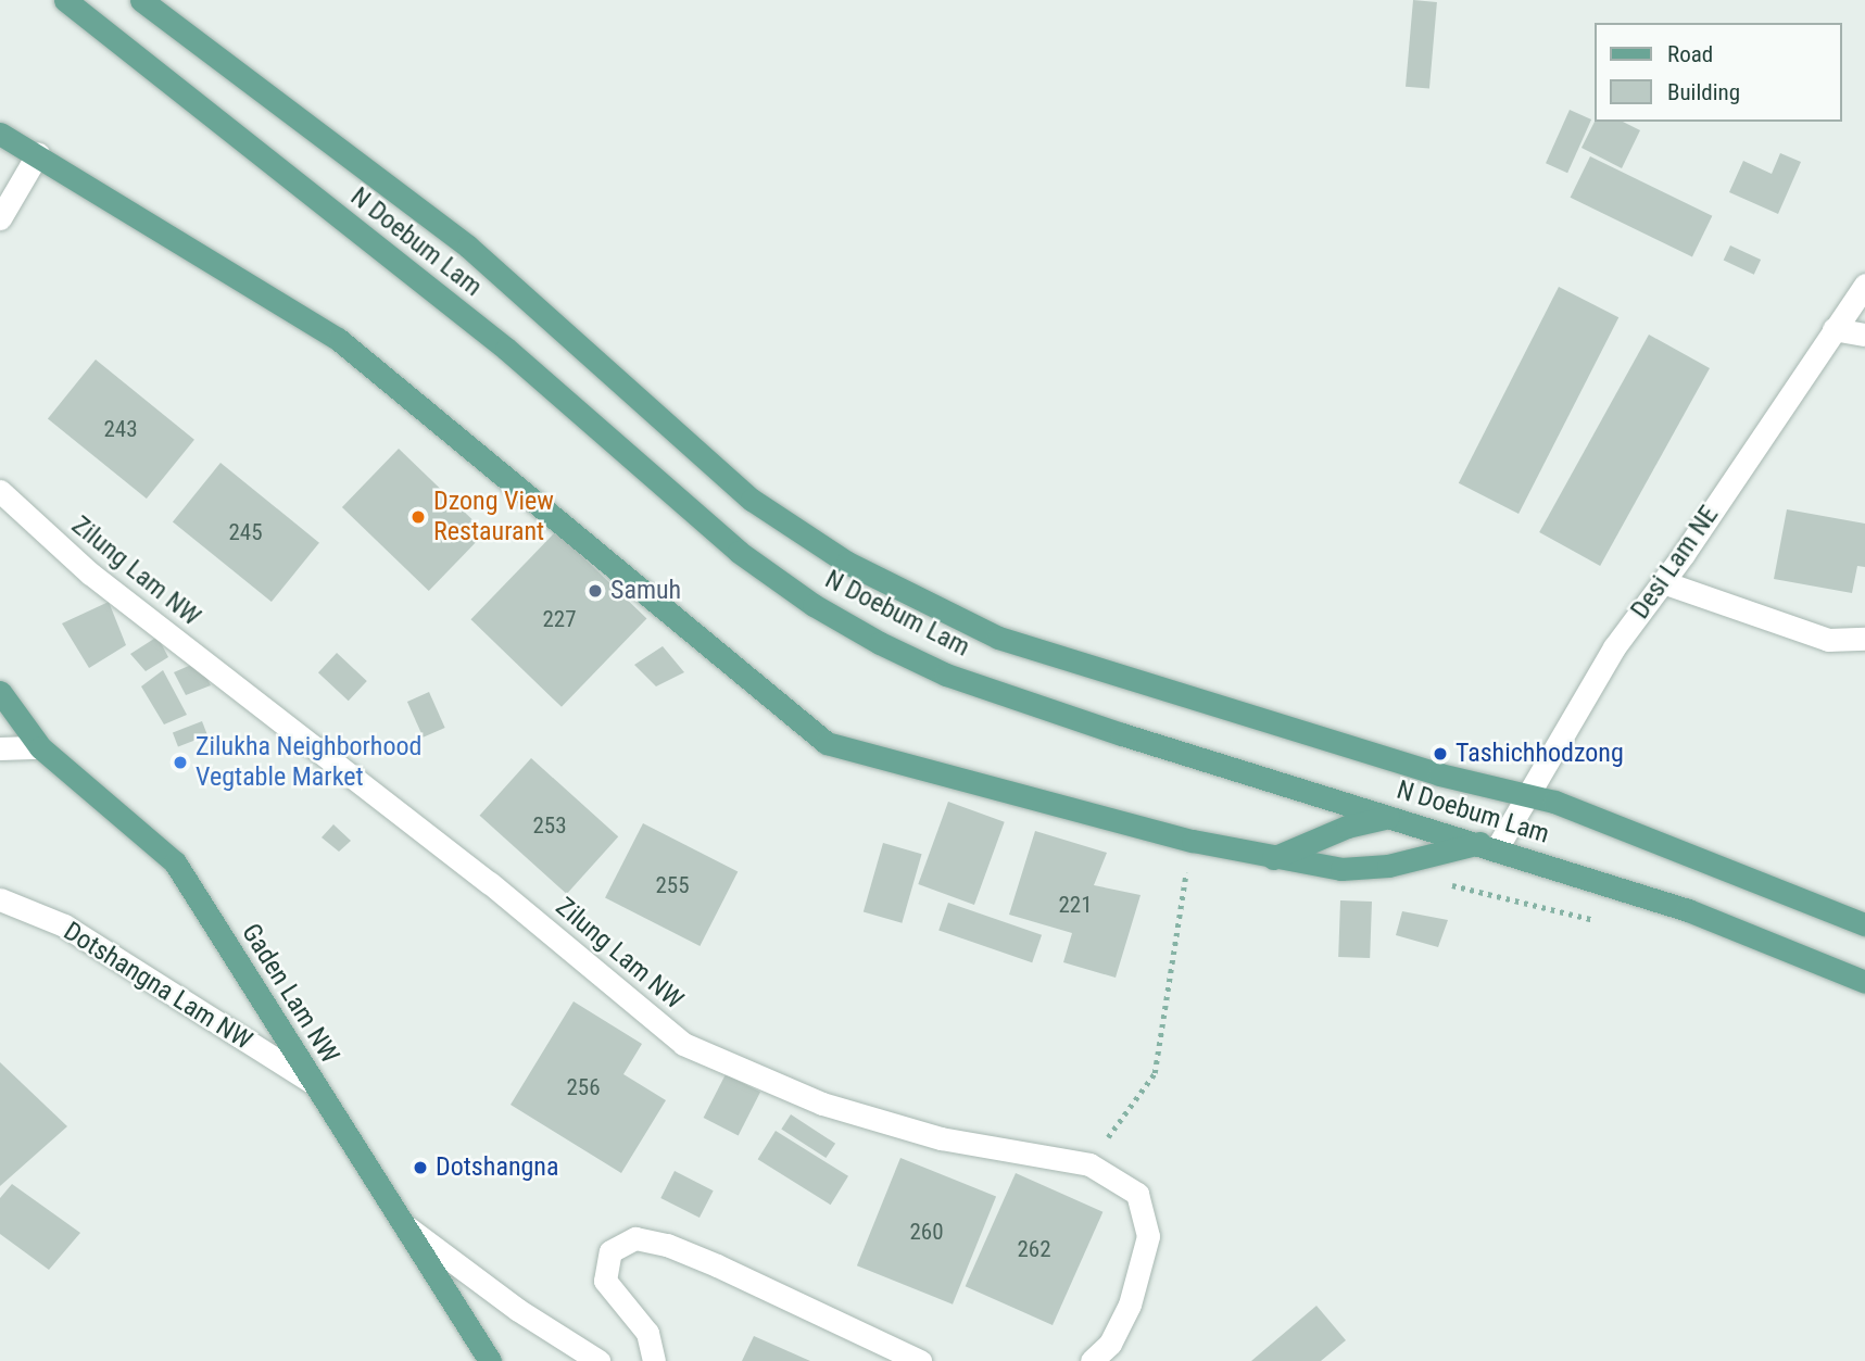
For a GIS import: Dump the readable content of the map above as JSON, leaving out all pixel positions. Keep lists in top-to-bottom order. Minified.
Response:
{"streets":{"main road":["N Doebum Lam","Gaden Lam NW"],"street":["Desi Lam NE","Zilung Lam NW","Dotshangna Lam NW"]},"crossings":[["N Doebum Lam","Desi Lam NE"],["Dotshangna Lam NW","Gaden Lam NW"]],"places":["Dzong View Restaurant","Samuh","Tashichhodzong","Zilukha Neighborhood Vegtable Market","Dotshangna"],"house_numbers":["243","245","227","253","255","221","256","260","262"],"legend":["Road","Building"]}
